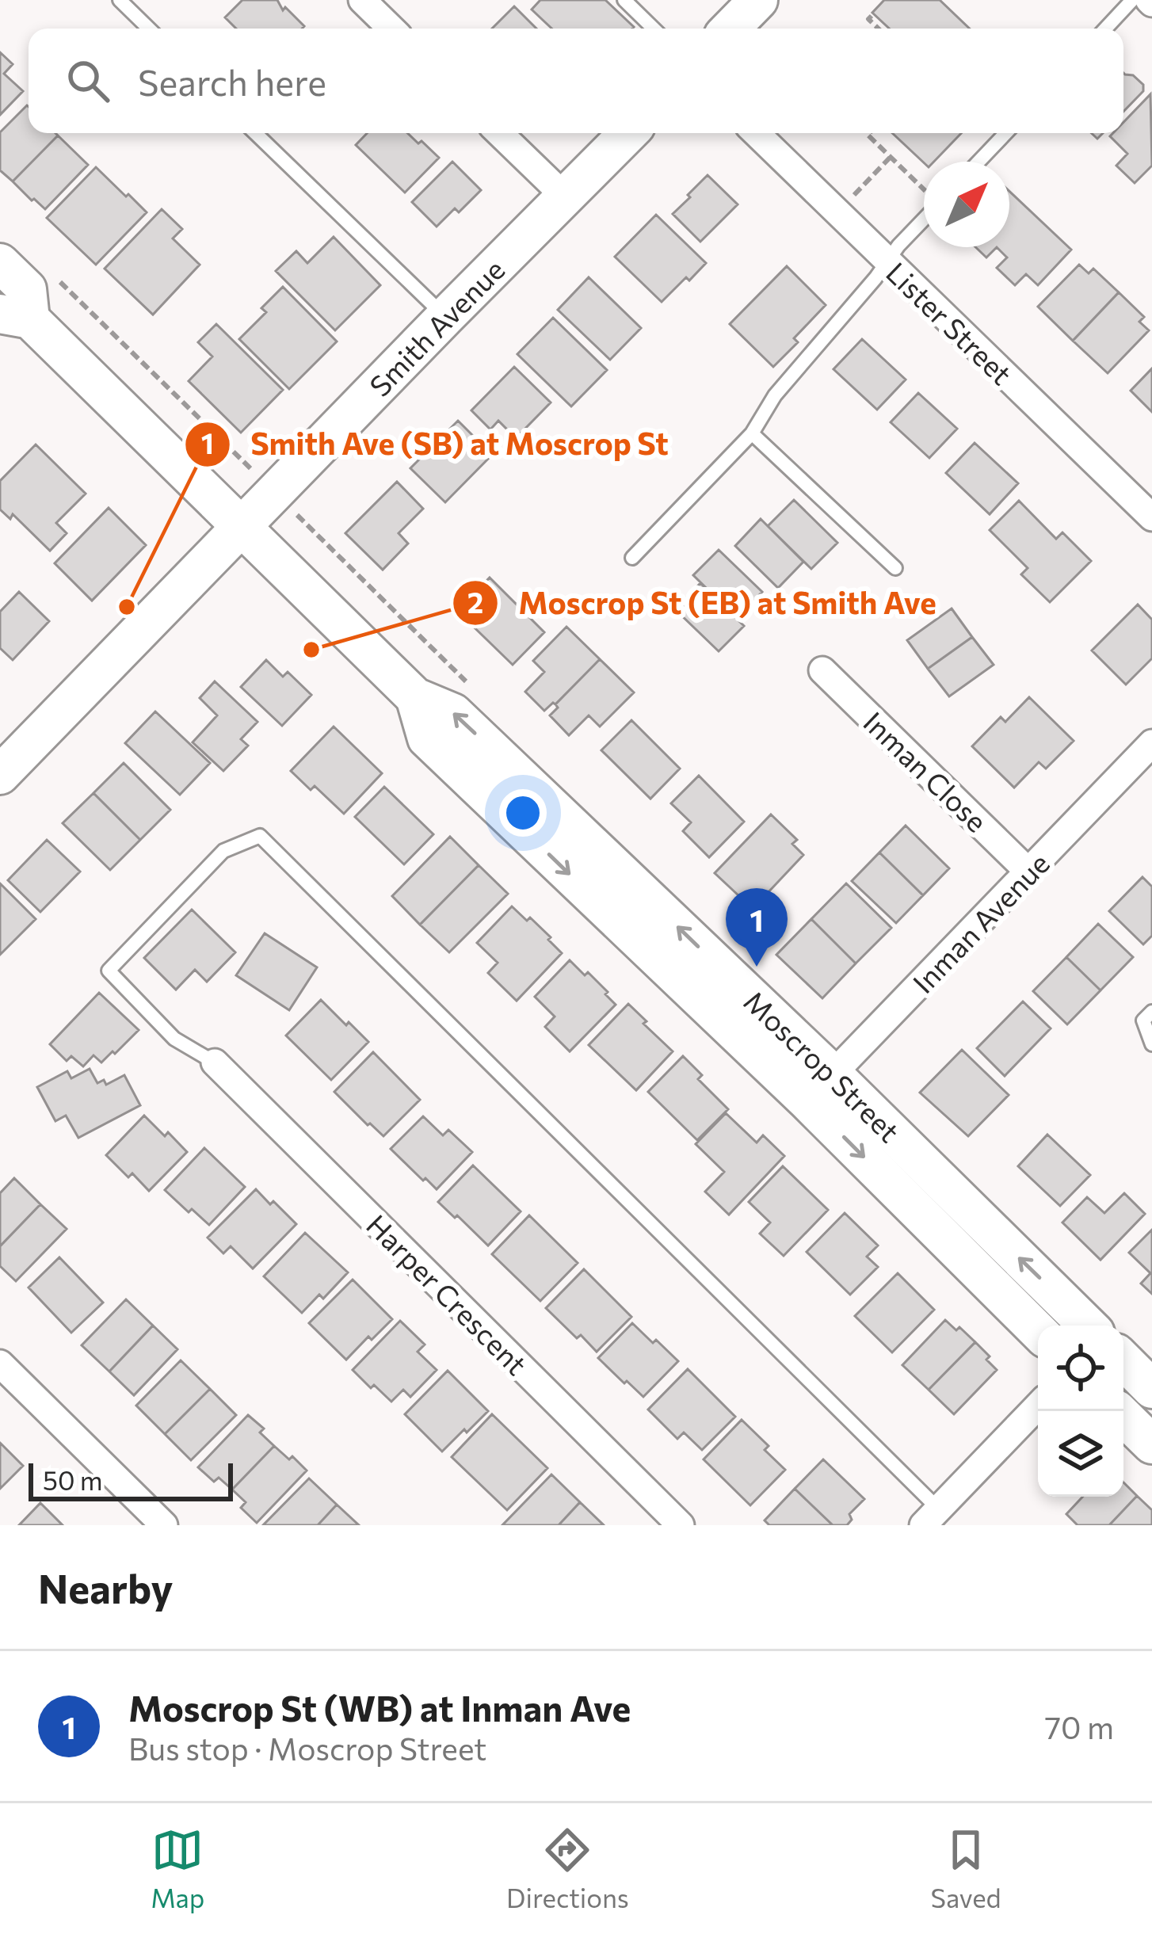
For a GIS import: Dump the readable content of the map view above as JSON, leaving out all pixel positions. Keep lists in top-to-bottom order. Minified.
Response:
{"streets":{"street":["Lister Street","Smith Avenue","Inman Close","Inman Avenue","Moscrop Street","Harper Crescent"]},"crossings":[["Smith Avenue","Moscrop Street"],["Inman Close","Inman Avenue"],["Inman Avenue","Moscrop Street"]],"places":["Smith Ave (SB) at Moscrop St","Moscrop St (EB) at Smith Ave"],"scale_bar":"50 m","north":"top right","page":{"search":"Search here","pins":"1","scale":"50 m","heading":"Nearby","list":[{"mark":"1","name":"Moscrop St (WB) at Inman Ave","note":"Bus stop · Moscrop Street","value":"70 m"}],"nav":["Map","Directions","Saved"]}}
